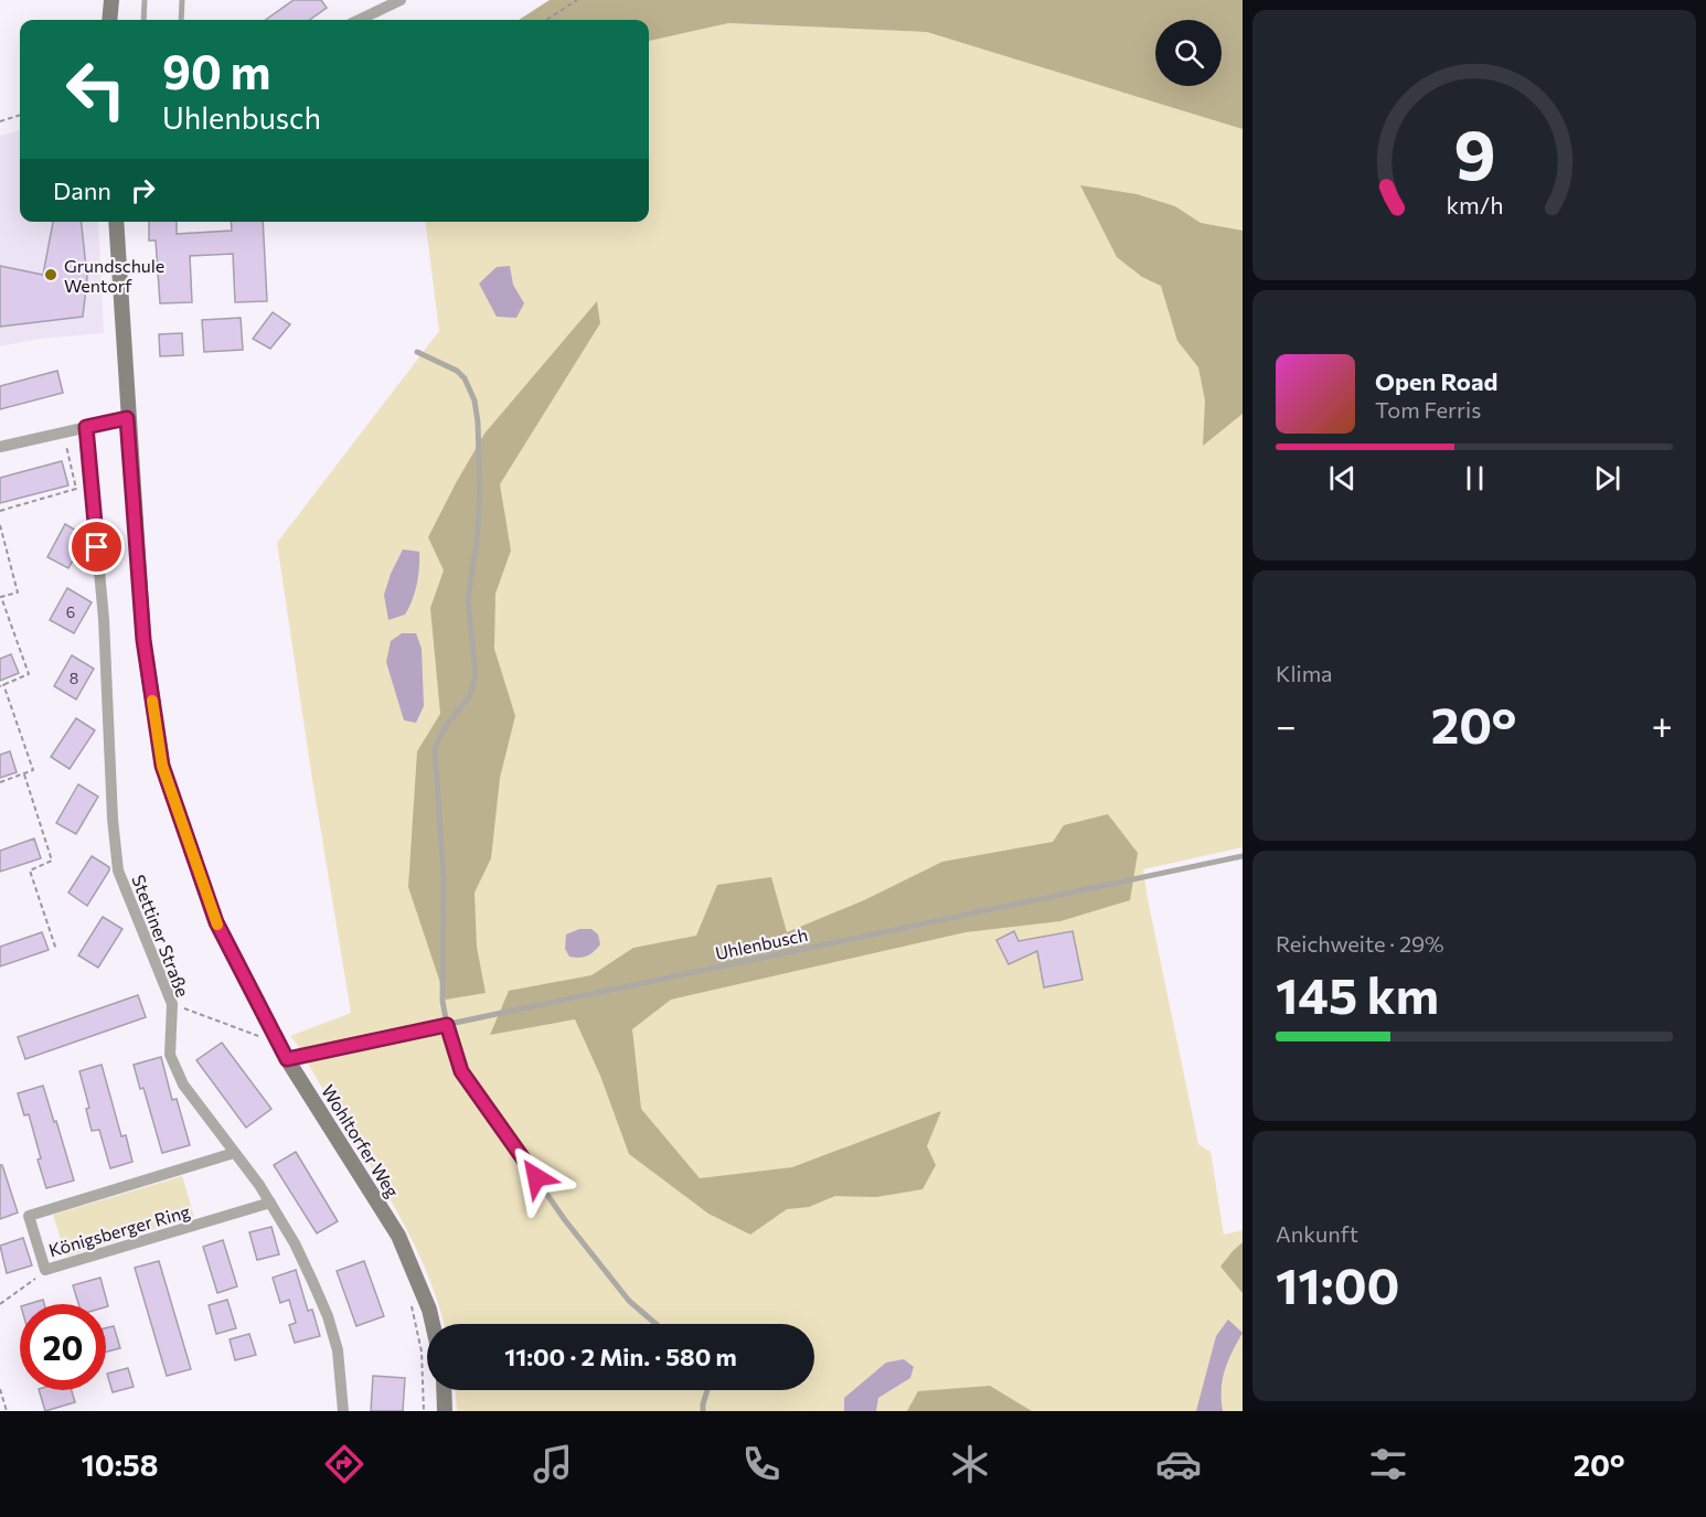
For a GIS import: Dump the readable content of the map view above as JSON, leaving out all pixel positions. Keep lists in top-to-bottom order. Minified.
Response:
{"streets":{"main road":["Wohltorfer Weg"],"street":["Stettiner Straße","Königsberger Ring"],"lane":["Uhlenbusch"]},"crossings":[["Stettiner Straße","Königsberger Ring"],["Uhlenbusch","Wohltorfer Weg"]],"places":["Grundschule Wentorf"],"house_numbers":["6","8"],"page":{"turn":["90 m","Uhlenbusch"],"then":"Dann","song":["Open Road","Tom Ferris"],"tile":["Klima",["Reichweite · 29%","145 km"],["Ankunft","11:00"]],"heat":["−","20°","+"],"limit":"20","trip":"11:00 · 2 Min. · 580 m","tabs":["10:58","20°"],"gauge":["9","km/h"]}}
